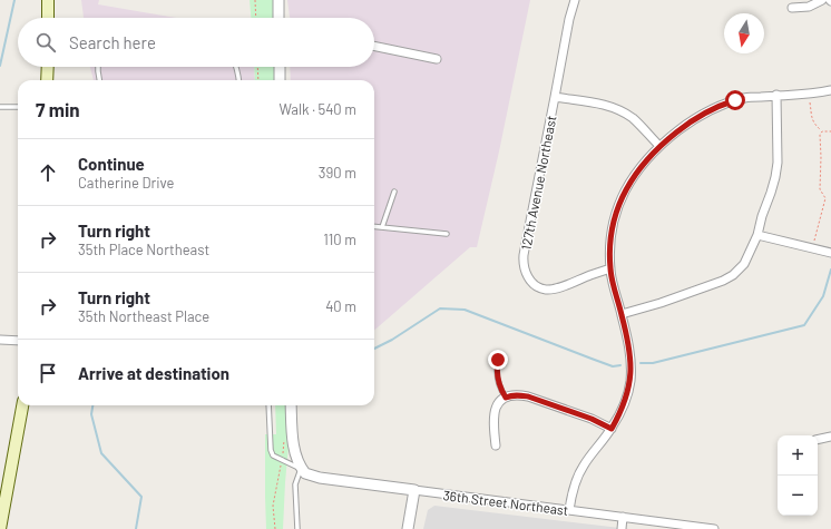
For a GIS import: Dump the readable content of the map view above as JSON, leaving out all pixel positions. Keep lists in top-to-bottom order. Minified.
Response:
{"streets":{"street":["127th Avenue Northeast","36th Street Northeast"]},"north":"bottom","page":{"search":"Search here","heading":["7 min","Walk · 540 m"],"list":[["Continue","Catherine Drive","390 m"],["Turn right","35th Place Northeast","110 m"],["Turn right","35th Northeast Place","40 m"],"Arrive at destination"],"map_buttons":["+","−"]}}
